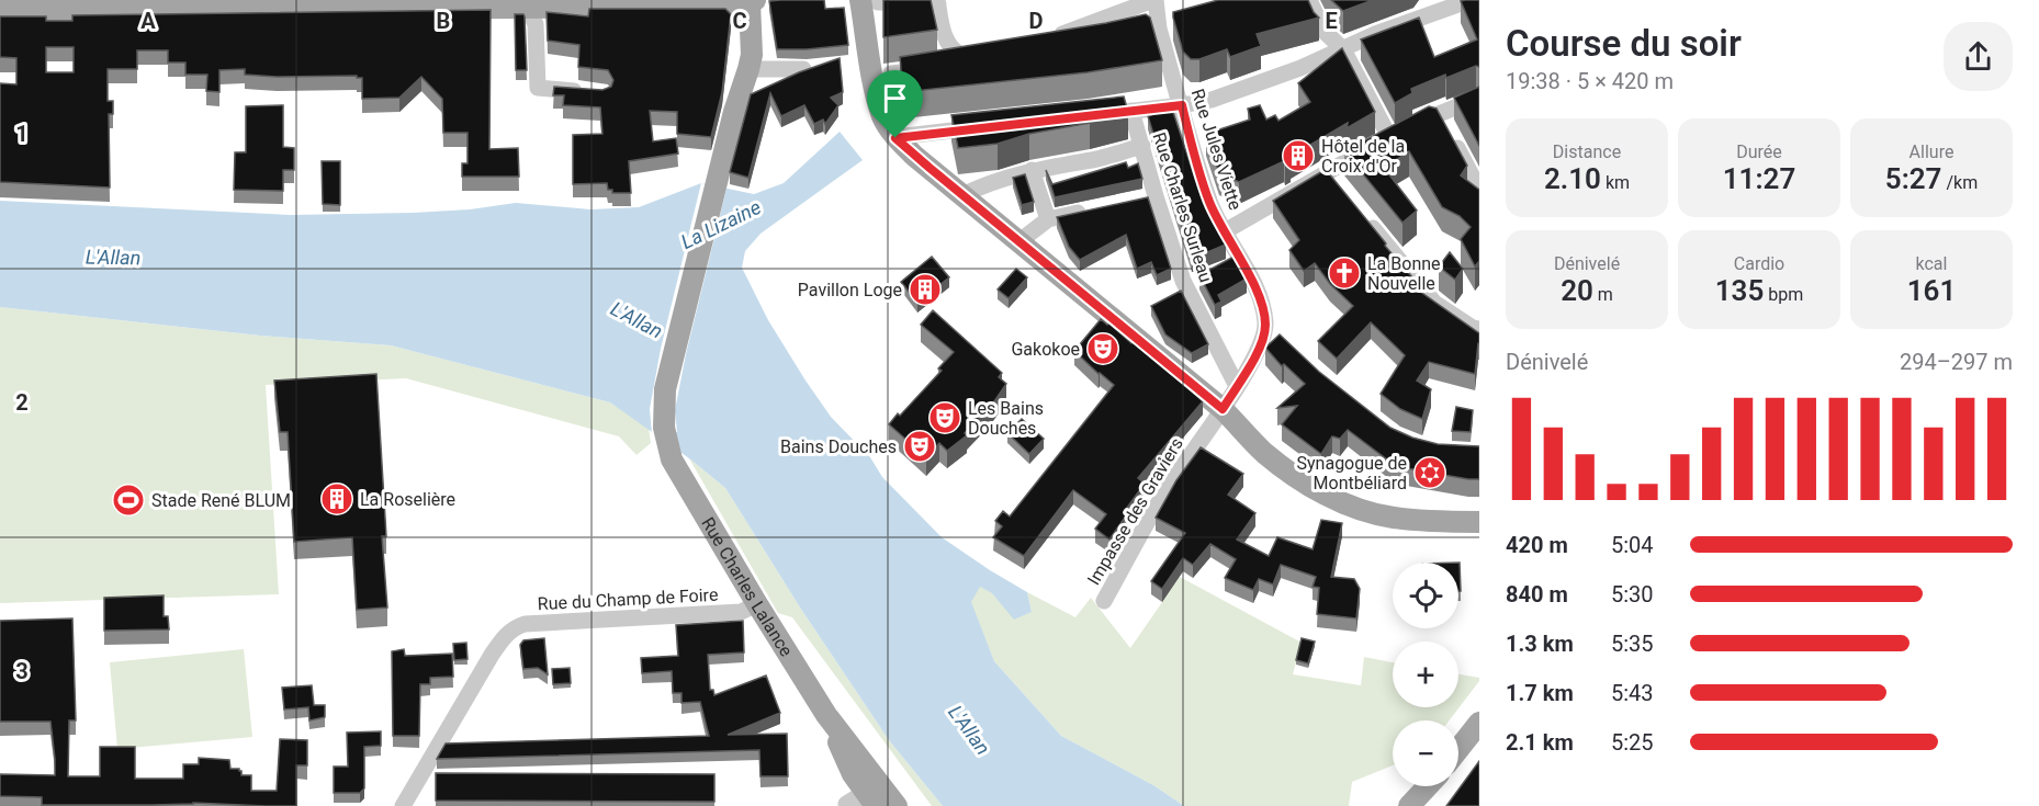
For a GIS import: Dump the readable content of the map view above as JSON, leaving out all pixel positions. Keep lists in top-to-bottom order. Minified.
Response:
{"streets":{"main road":["Rue Charles Lalance"],"street":["Rue Jules Viette","Rue Charles Surleau","Impasse des Graviers","Rue du Champ de Foire"]},"crossings":[["Rue Charles Lalance","Rue du Champ de Foire"]],"water":["La Lizaine","L'Allan"],"places":{"building":["Hôtel de la Croix d'Or","Pavillon Loge","La Roselière"],"church":["La Bonne Nouvelle"],"theatre":["Gakokoe","Les Bains Douches","Bains Douches"],"synagogue":["Synagogue de Montbéliard"],"sports":["Stade René BLUM"]},"page":{"heading":["Course du soir","19:38 · 5 × 420 m"],"stats":[["Distance","2.10 km"],["Durée","11:27"],["Allure","5:27 /km"],["Dénivelé","20 m"],["Cardio","135 bpm"],["kcal","161"]],"chart":["Dénivelé","294–297 m"],"list":[{"name":"420 m","note":"5:04"},{"name":"840 m","note":"5:30"},{"name":"1.3 km","note":"5:35"},{"name":"1.7 km","note":"5:43"},{"name":"2.1 km","note":"5:25"}],"map_buttons":["+","−"]},"grid":{"columns":["A","B","C","D","E"],"rows":["1","2","3"]}}
